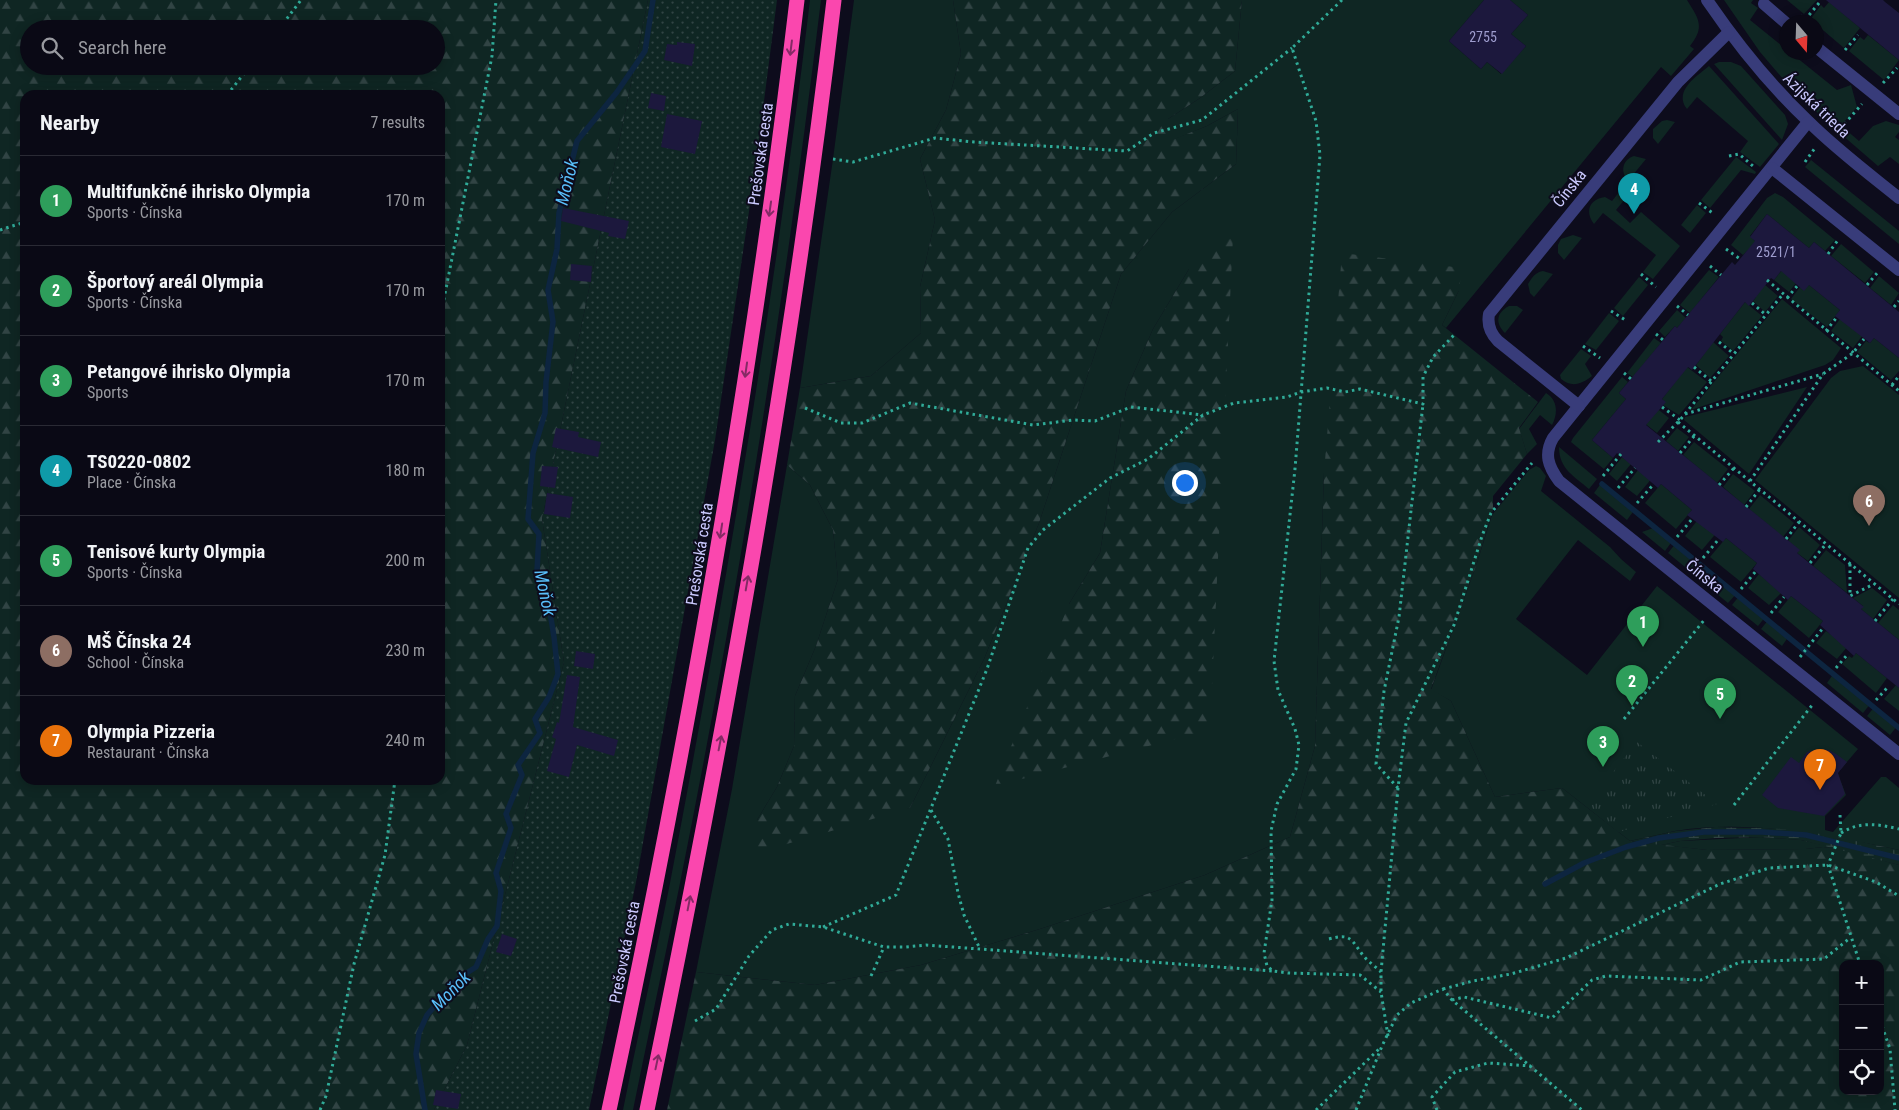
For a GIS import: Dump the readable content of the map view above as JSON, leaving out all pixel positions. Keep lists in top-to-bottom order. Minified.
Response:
{"streets":{"highway":["Prešovská cesta"],"street":["Ázijská trieda","Čínska"]},"crossings":[["Ázijská trieda","Čínska"]],"water":["Moňok"],"house_numbers":["2755","2521/1"],"north":"bottom","page":{"search":"Search here","heading":["Nearby","7 results"],"list":[{"mark":"1","name":"Multifunkčné ihrisko Olympia","note":"Sports · Čínska","value":"170 m"},{"mark":"2","name":"Športový areál Olympia","note":"Sports · Čínska","value":"170 m"},{"mark":"3","name":"Petangové ihrisko Olympia","note":"Sports","value":"170 m"},{"mark":"4","name":"TS0220-0802","note":"Place · Čínska","value":"180 m"},{"mark":"5","name":"Tenisové kurty Olympia","note":"Sports · Čínska","value":"200 m"},{"mark":"6","name":"MŠ Čínska 24","note":"School · Čínska","value":"230 m"},{"mark":"7","name":"Olympia Pizzeria","note":"Restaurant · Čínska","value":"240 m"}],"pins":["4","6","1","2","5","3","7"],"map_buttons":["+","−"]}}
